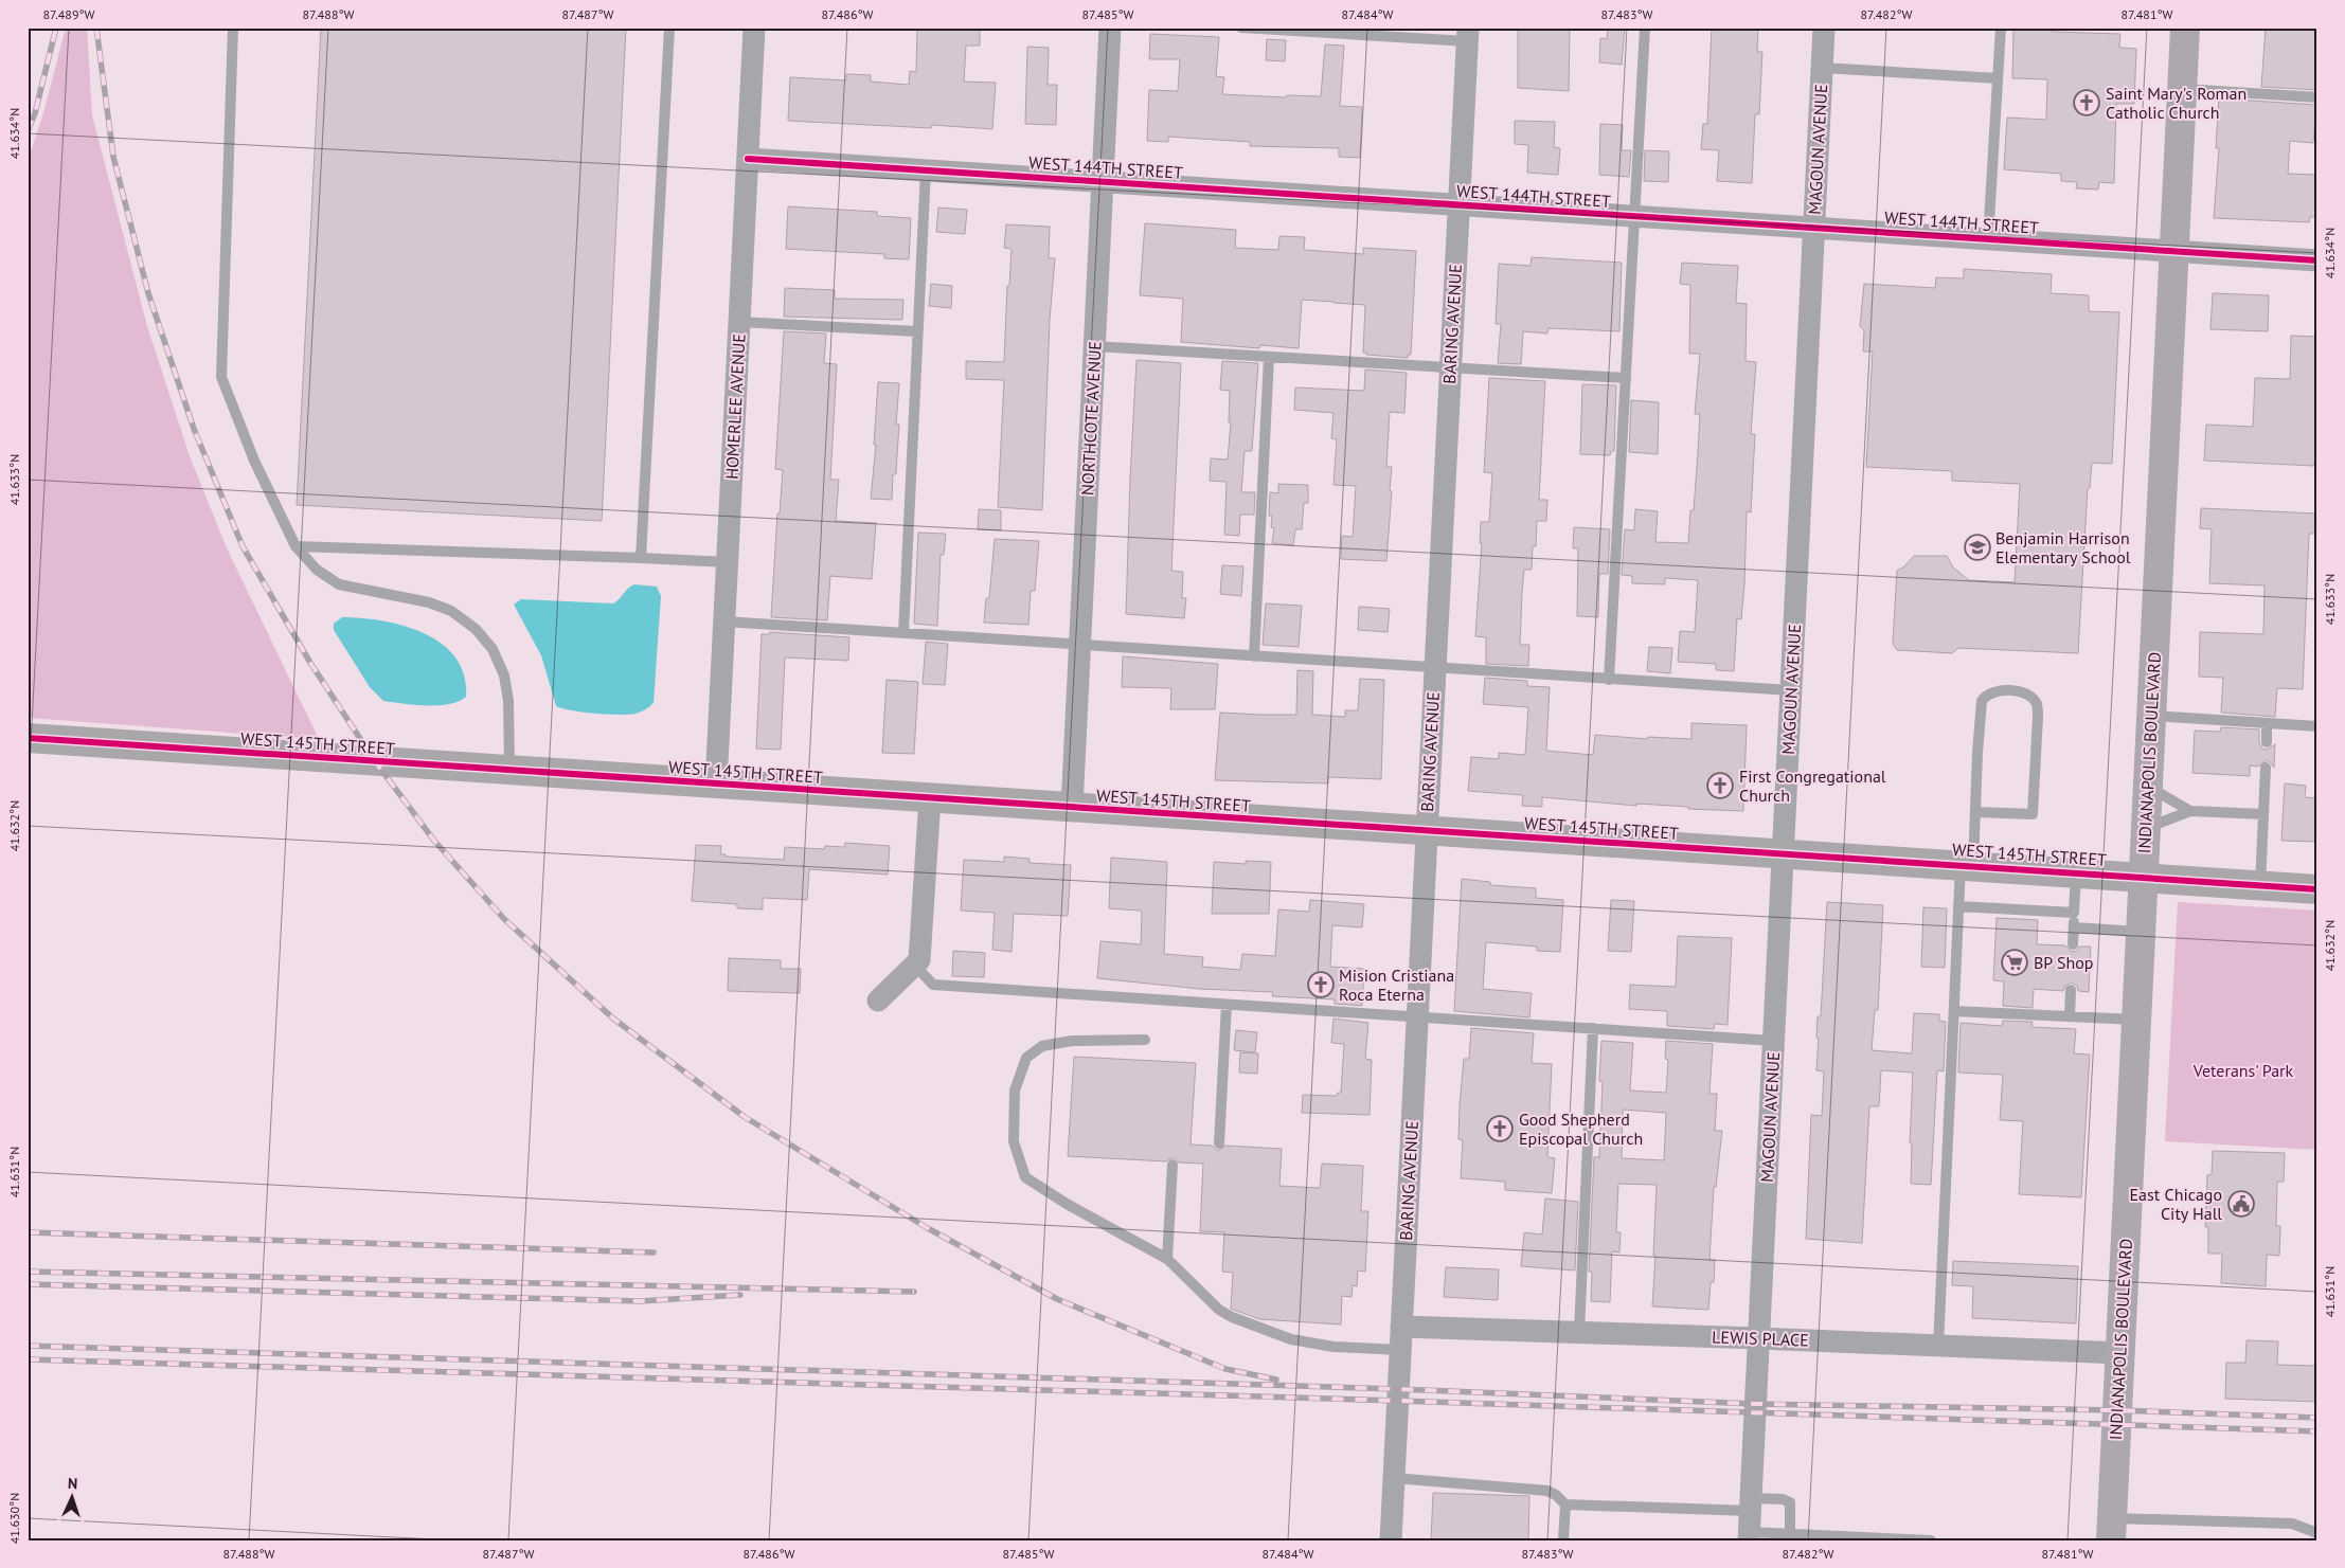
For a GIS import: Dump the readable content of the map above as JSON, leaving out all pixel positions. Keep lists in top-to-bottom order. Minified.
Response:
{"streets":{"main road":["INDIANAPOLIS BOULEVARD"],"street":["MAGOUN AVENUE","WEST 144TH STREET","BARING AVENUE","HOMERLEE AVENUE","NORTHCOTE AVENUE","WEST 145TH STREET","LEWIS PLACE"]},"crossings":[["MAGOUN AVENUE","WEST 144TH STREET"],["MAGOUN AVENUE","WEST 145TH STREET"],["MAGOUN AVENUE","LEWIS PLACE"],["WEST 144TH STREET","BARING AVENUE"],["WEST 144TH STREET","HOMERLEE AVENUE"],["WEST 144TH STREET","NORTHCOTE AVENUE"],["WEST 144TH STREET","INDIANAPOLIS BOULEVARD"],["BARING AVENUE","WEST 145TH STREET"],["BARING AVENUE","LEWIS PLACE"],["HOMERLEE AVENUE","WEST 145TH STREET"],["NORTHCOTE AVENUE","WEST 145TH STREET"],["WEST 145TH STREET","INDIANAPOLIS BOULEVARD"],["INDIANAPOLIS BOULEVARD","LEWIS PLACE"]],"parks":["Veterans' Park"],"places":{"church":["Saint Mary's Roman Catholic Church","First Congregational Church","Mision Cristiana Roca Eterna","Good Shepherd Episcopal Church"],"school or university":["Benjamin Harrison Elementary School"],"supermarket":["BP Shop"],"public building":["East Chicago City Hall"]},"north":"top","coordinates":["87.489°W","87.488°W","87.487°W","87.486°W","87.485°W","87.484°W","87.483°W","87.482°W","87.481°W","41.634°N","41.633°N","41.632°N","41.631°N","41.630°N"]}
